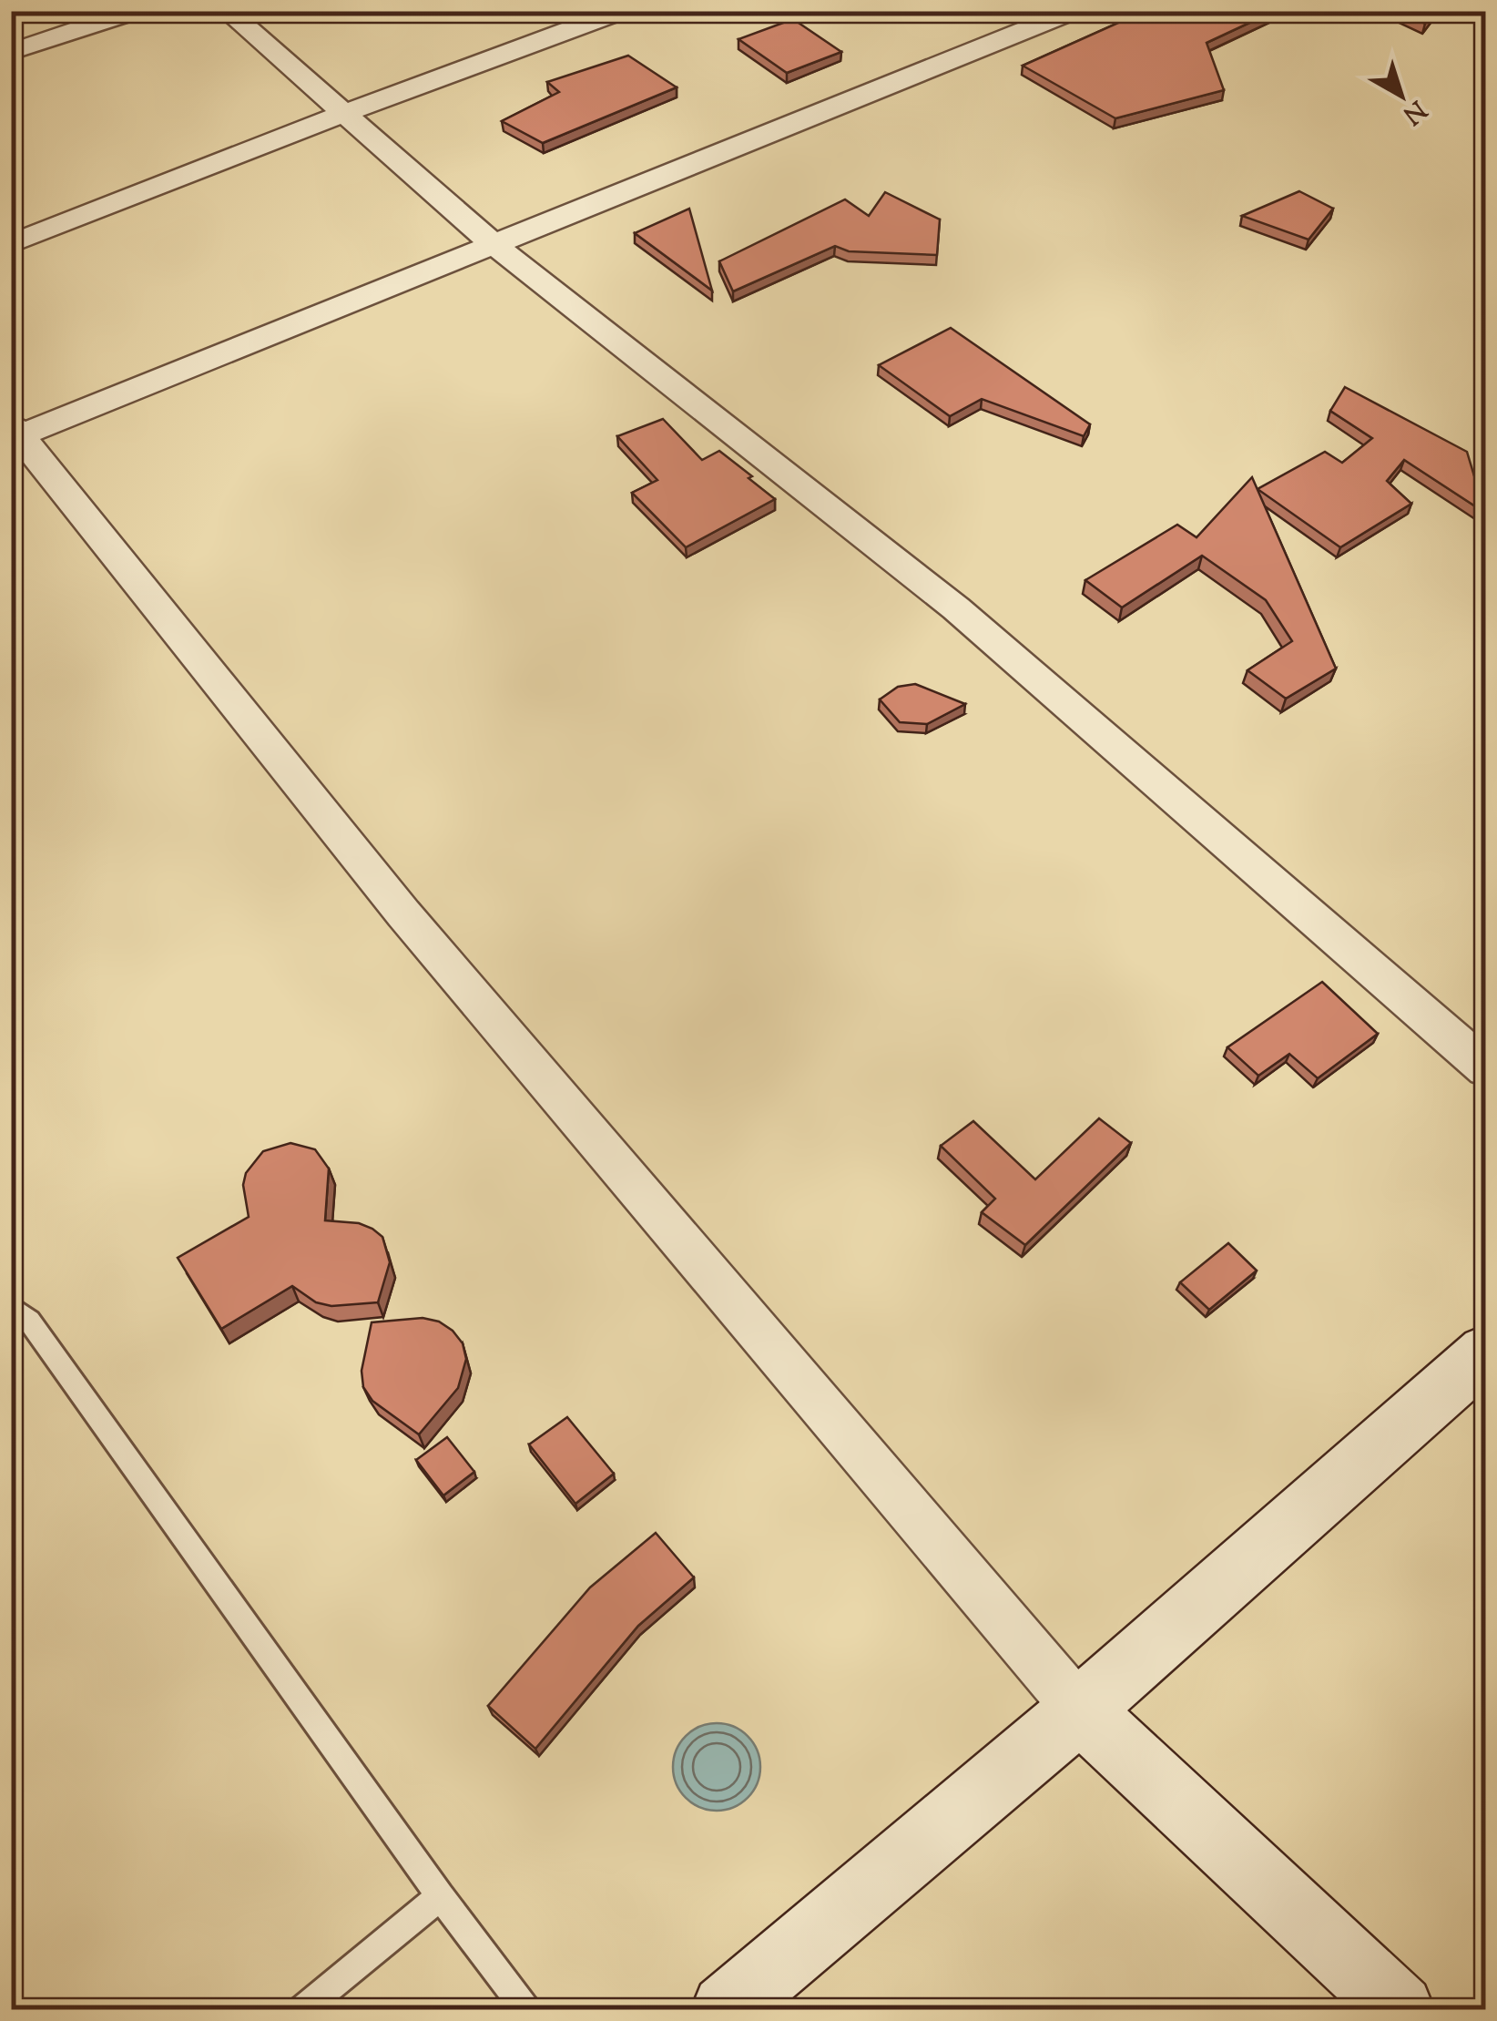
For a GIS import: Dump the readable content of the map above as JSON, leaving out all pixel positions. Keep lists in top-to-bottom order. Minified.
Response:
{"north":"bottom right"}
